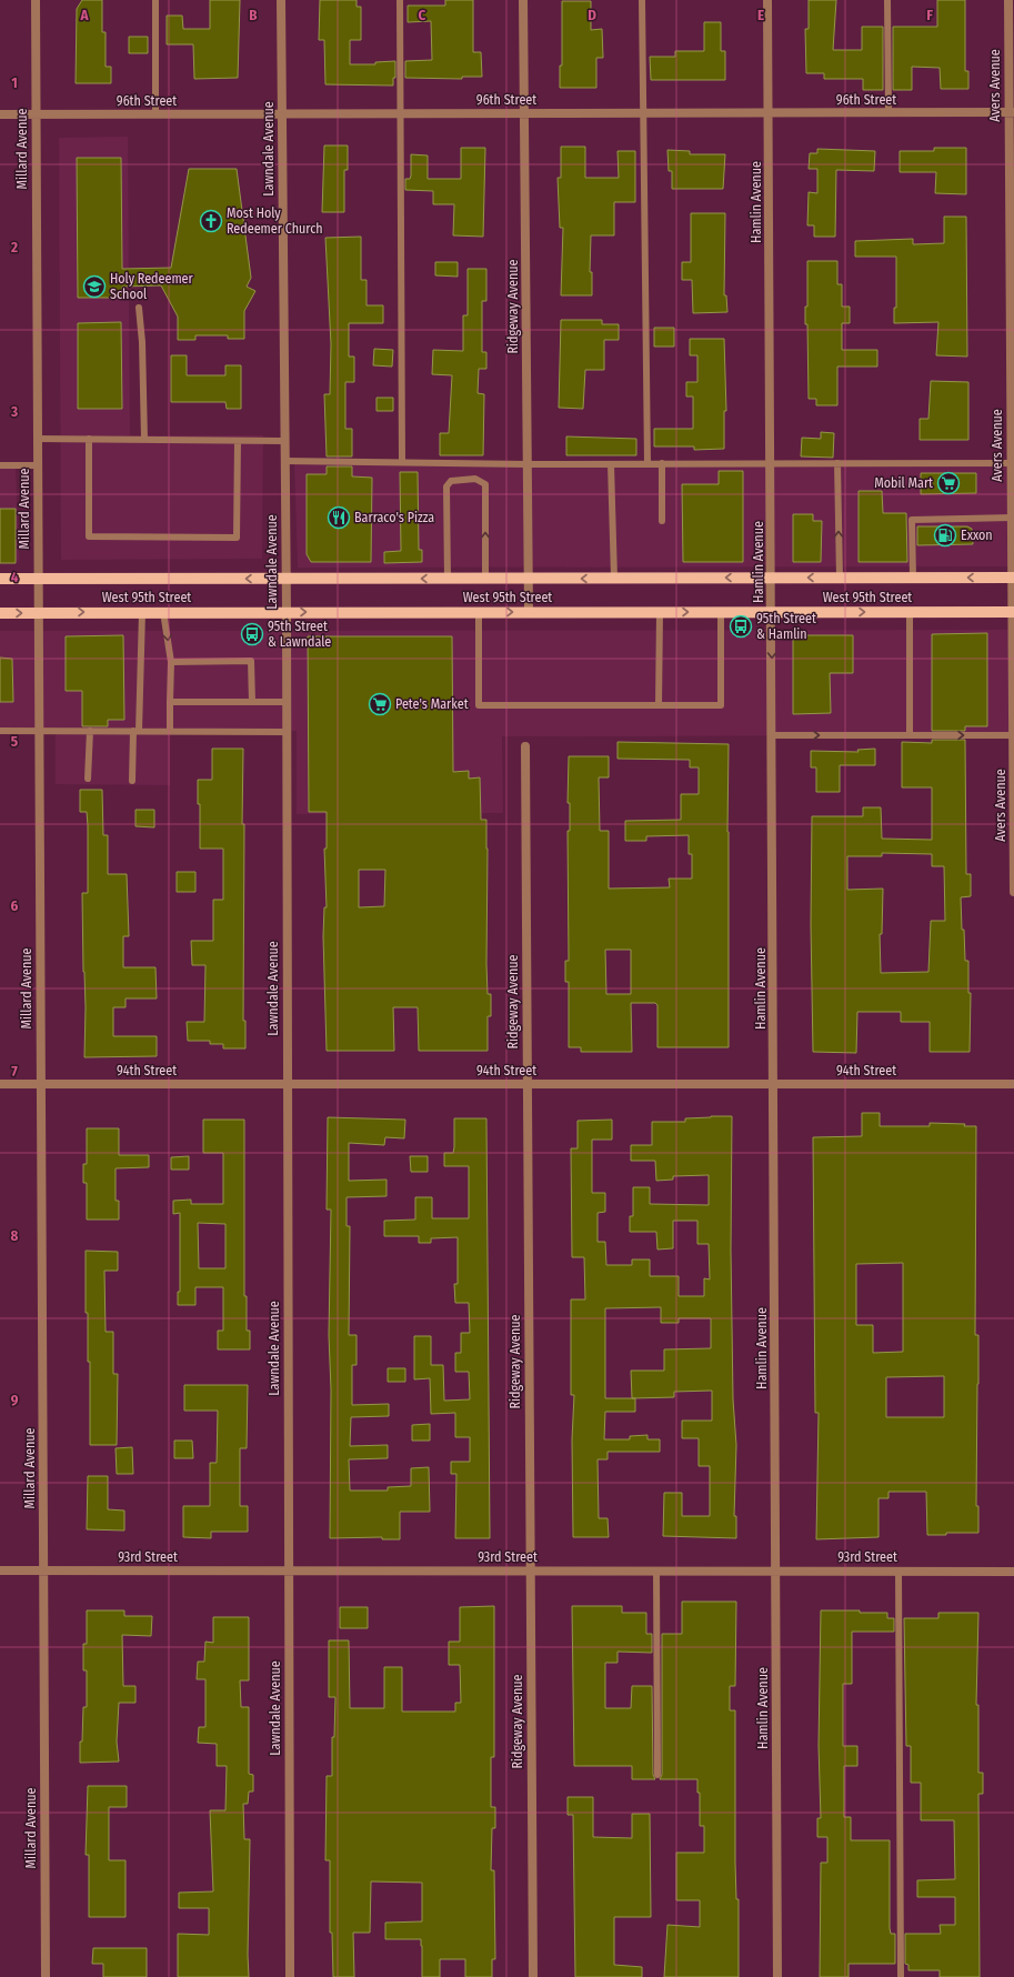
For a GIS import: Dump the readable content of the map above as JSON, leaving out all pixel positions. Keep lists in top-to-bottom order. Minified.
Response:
{"streets":{"main road":["West 95th Street"],"street":["Avers Avenue","96th Street","Millard Avenue","Lawndale Avenue","Hamlin Avenue","Ridgeway Avenue","94th Street","93rd Street"]},"crossings":[["Avers Avenue","96th Street"],["Avers Avenue","West 95th Street"],["96th Street","Millard Avenue"],["96th Street","Lawndale Avenue"],["96th Street","Hamlin Avenue"],["96th Street","Ridgeway Avenue"],["Millard Avenue","West 95th Street"],["Millard Avenue","94th Street"],["Millard Avenue","93rd Street"],["Lawndale Avenue","West 95th Street"],["Lawndale Avenue","94th Street"],["Lawndale Avenue","93rd Street"],["Hamlin Avenue","West 95th Street"],["Hamlin Avenue","94th Street"],["Hamlin Avenue","93rd Street"],["Ridgeway Avenue","West 95th Street"],["Ridgeway Avenue","94th Street"],["Ridgeway Avenue","93rd Street"]],"places":{"church":["Most Holy Redeemer Church"],"school or university":["Holy Redeemer School"],"supermarket":["Mobil Mart","Pete's Market"],"restaurant":["Barraco's Pizza"],"fuel station":["Exxon"],"bus stop":["95th Street & Hamlin","95th Street & Lawndale"]},"grid":{"columns":["A","B","C","D","E","F"],"rows":["1","2","3","4","5","6","7","8","9"]}}
